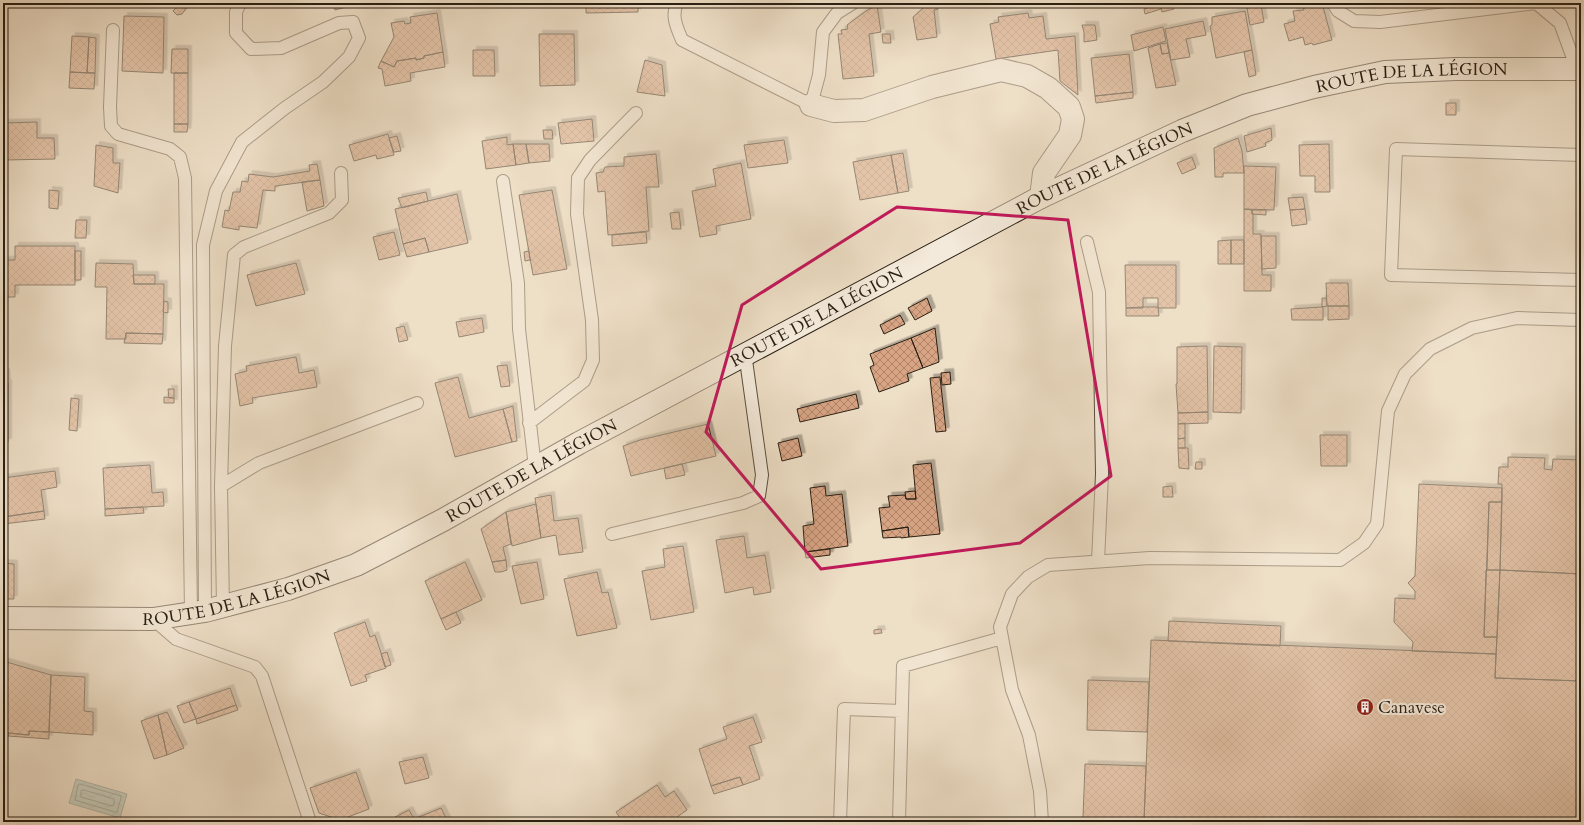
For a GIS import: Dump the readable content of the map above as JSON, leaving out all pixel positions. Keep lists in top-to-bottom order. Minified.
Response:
{"streets":{"main road":["ROUTE DE LA LÉGION"]},"places":{"building":["Canavese"]}}
